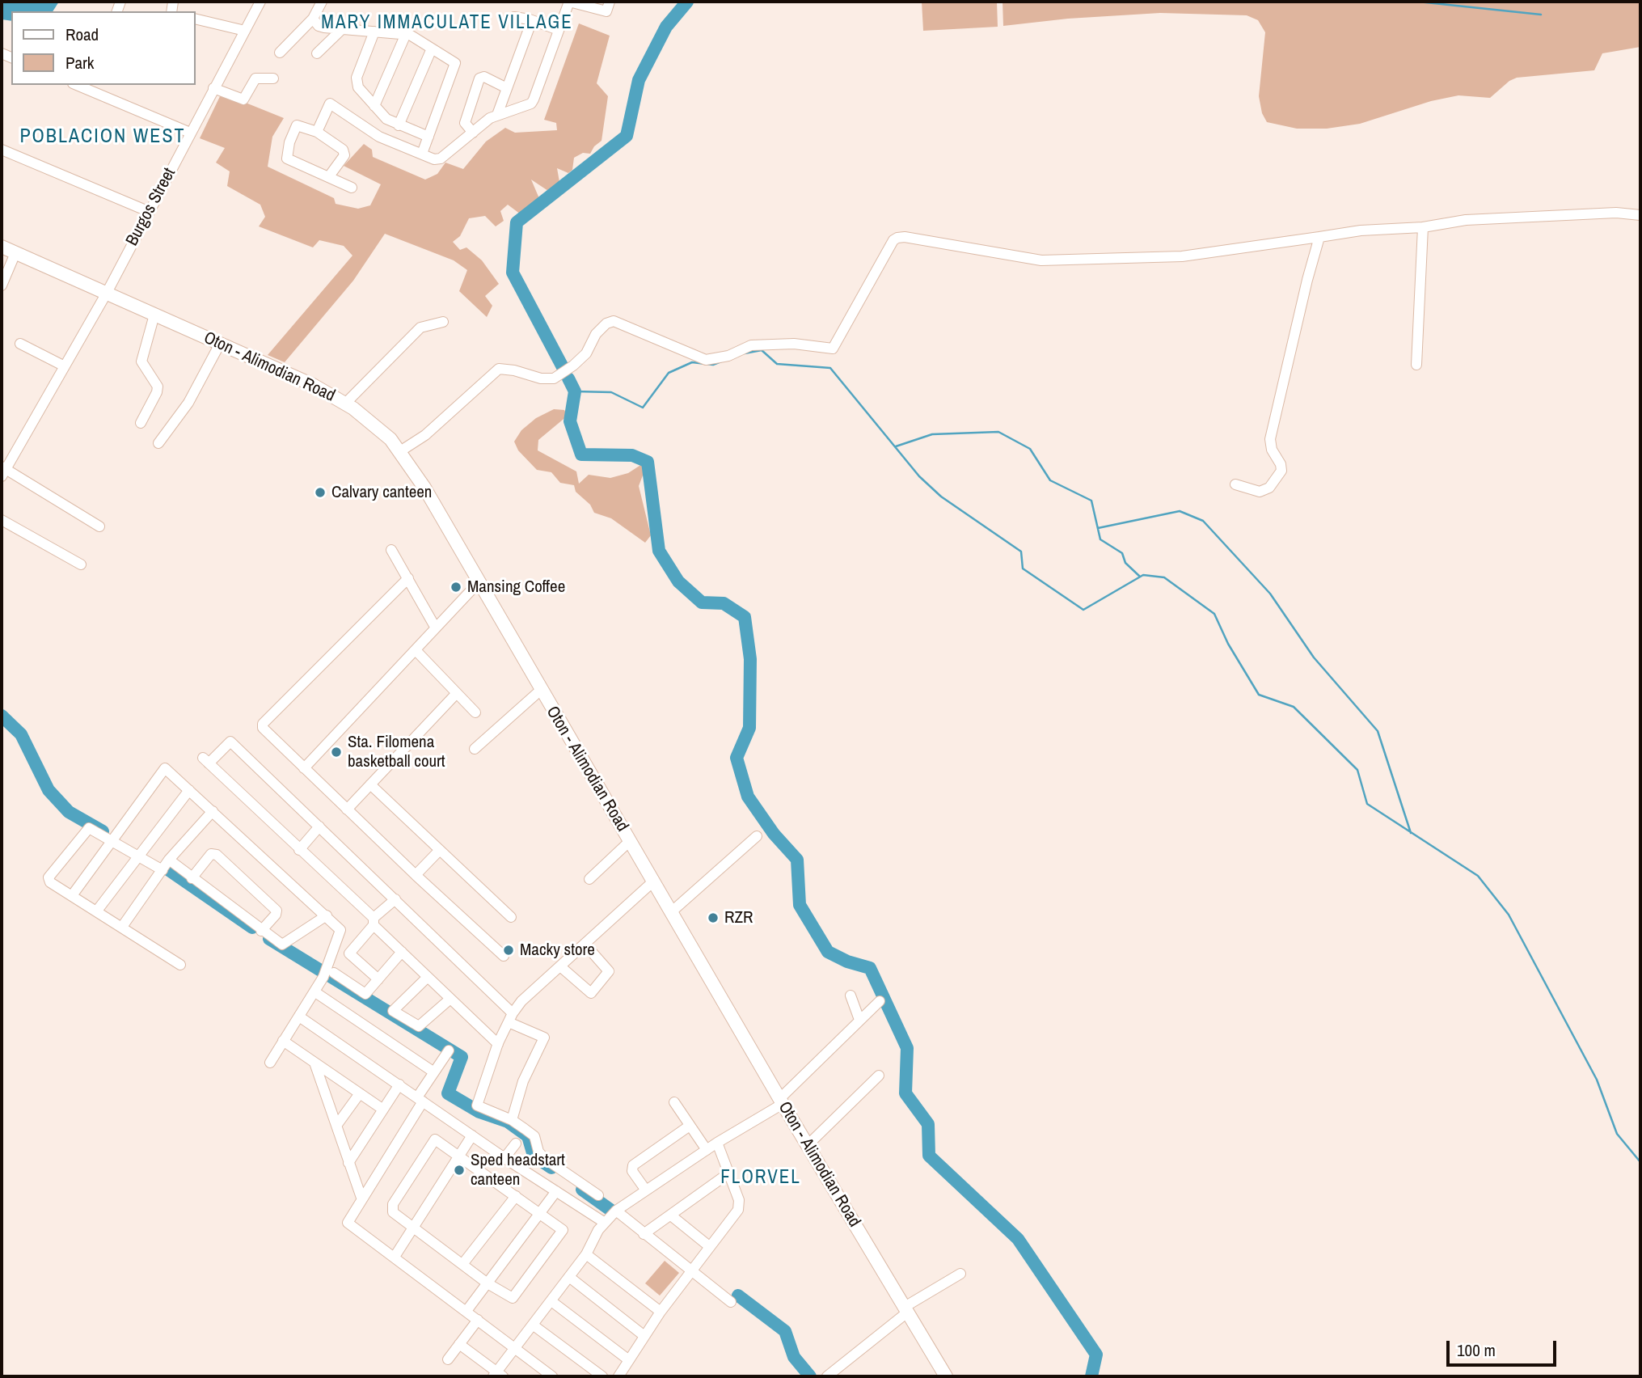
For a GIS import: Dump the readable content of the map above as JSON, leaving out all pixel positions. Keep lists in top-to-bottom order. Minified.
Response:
{"streets":{"main road":["Oton - Alimodian Road"],"street":["Burgos Street"]},"crossings":[["Burgos Street","Oton - Alimodian Road"]],"districts":["MARY IMMACULATE VILLAGE","POBLACION WEST","FLORVEL"],"places":["Calvary canteen","Mansing Coffee","Sta. Filomena basketball court","RZR","Macky store","Sped headstart canteen"],"legend":["Road","Park"],"scale_bar":"100 m"}
